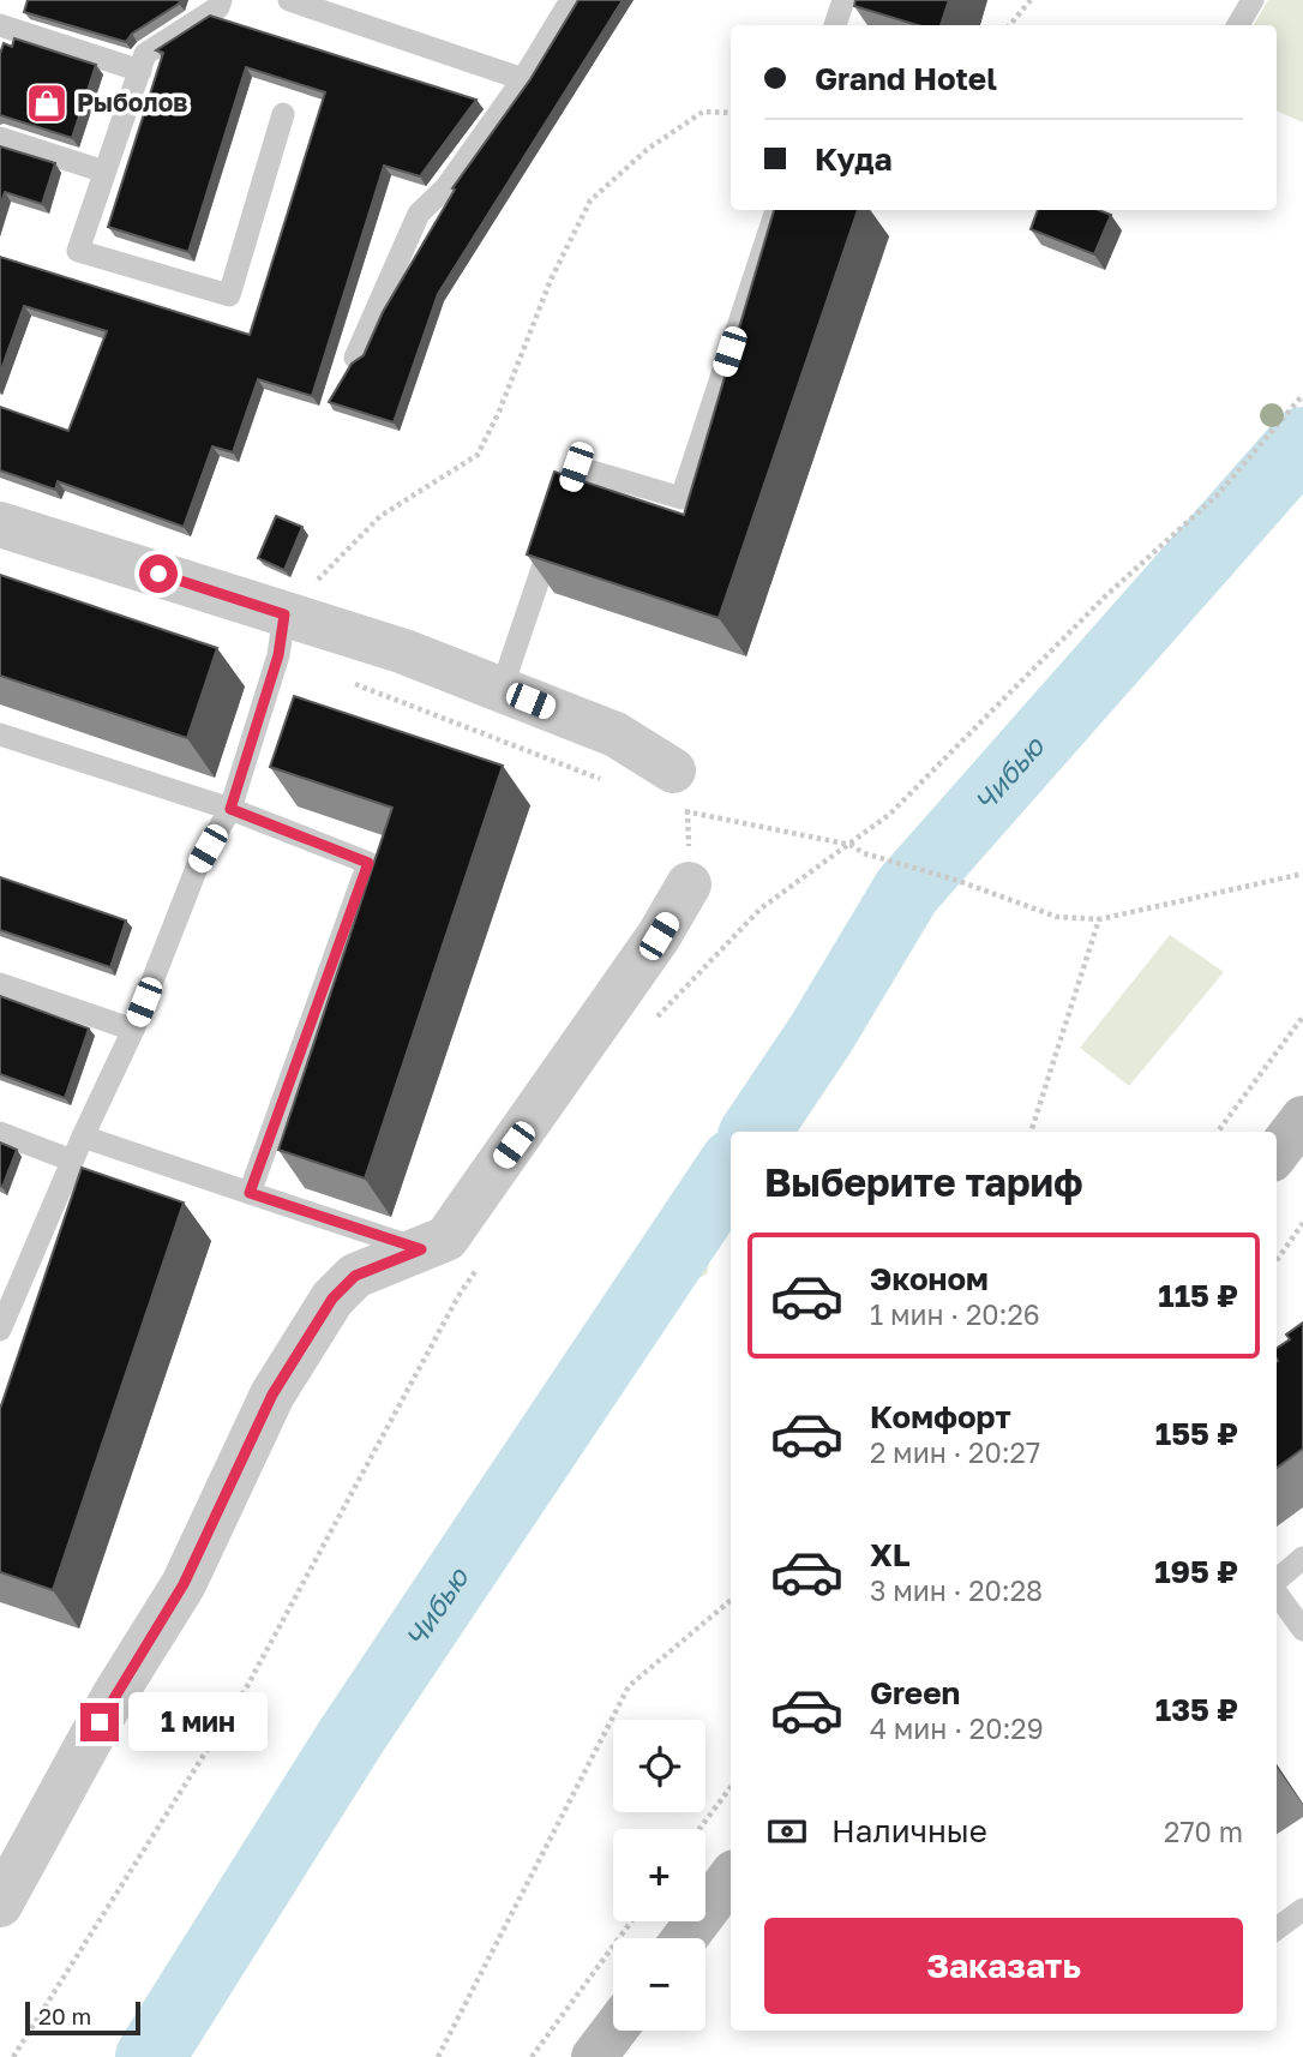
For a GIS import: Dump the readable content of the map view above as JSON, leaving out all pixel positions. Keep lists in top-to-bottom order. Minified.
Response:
{"water":["Чибью"],"places":{"shop":["Рыболов"]},"scale_bar":"20 m","page":{"banner":["Grand Hotel","Куда"],"heading":"Выберите тариф","list":[{"name":"Эконом","note":"1 мин · 20:26","value":"115 ₽"},{"name":"Комфорт","note":"2 мин · 20:27","value":"155 ₽"},{"name":"XL","note":"3 мин · 20:28","value":"195 ₽"},{"name":"Green","note":"4 мин · 20:29","value":"135 ₽"}],"bubble":"1 мин","map_buttons":["+","−"],"pay":["Наличные","270 m"],"buttons":"Заказать","scale":"20 m"}}
